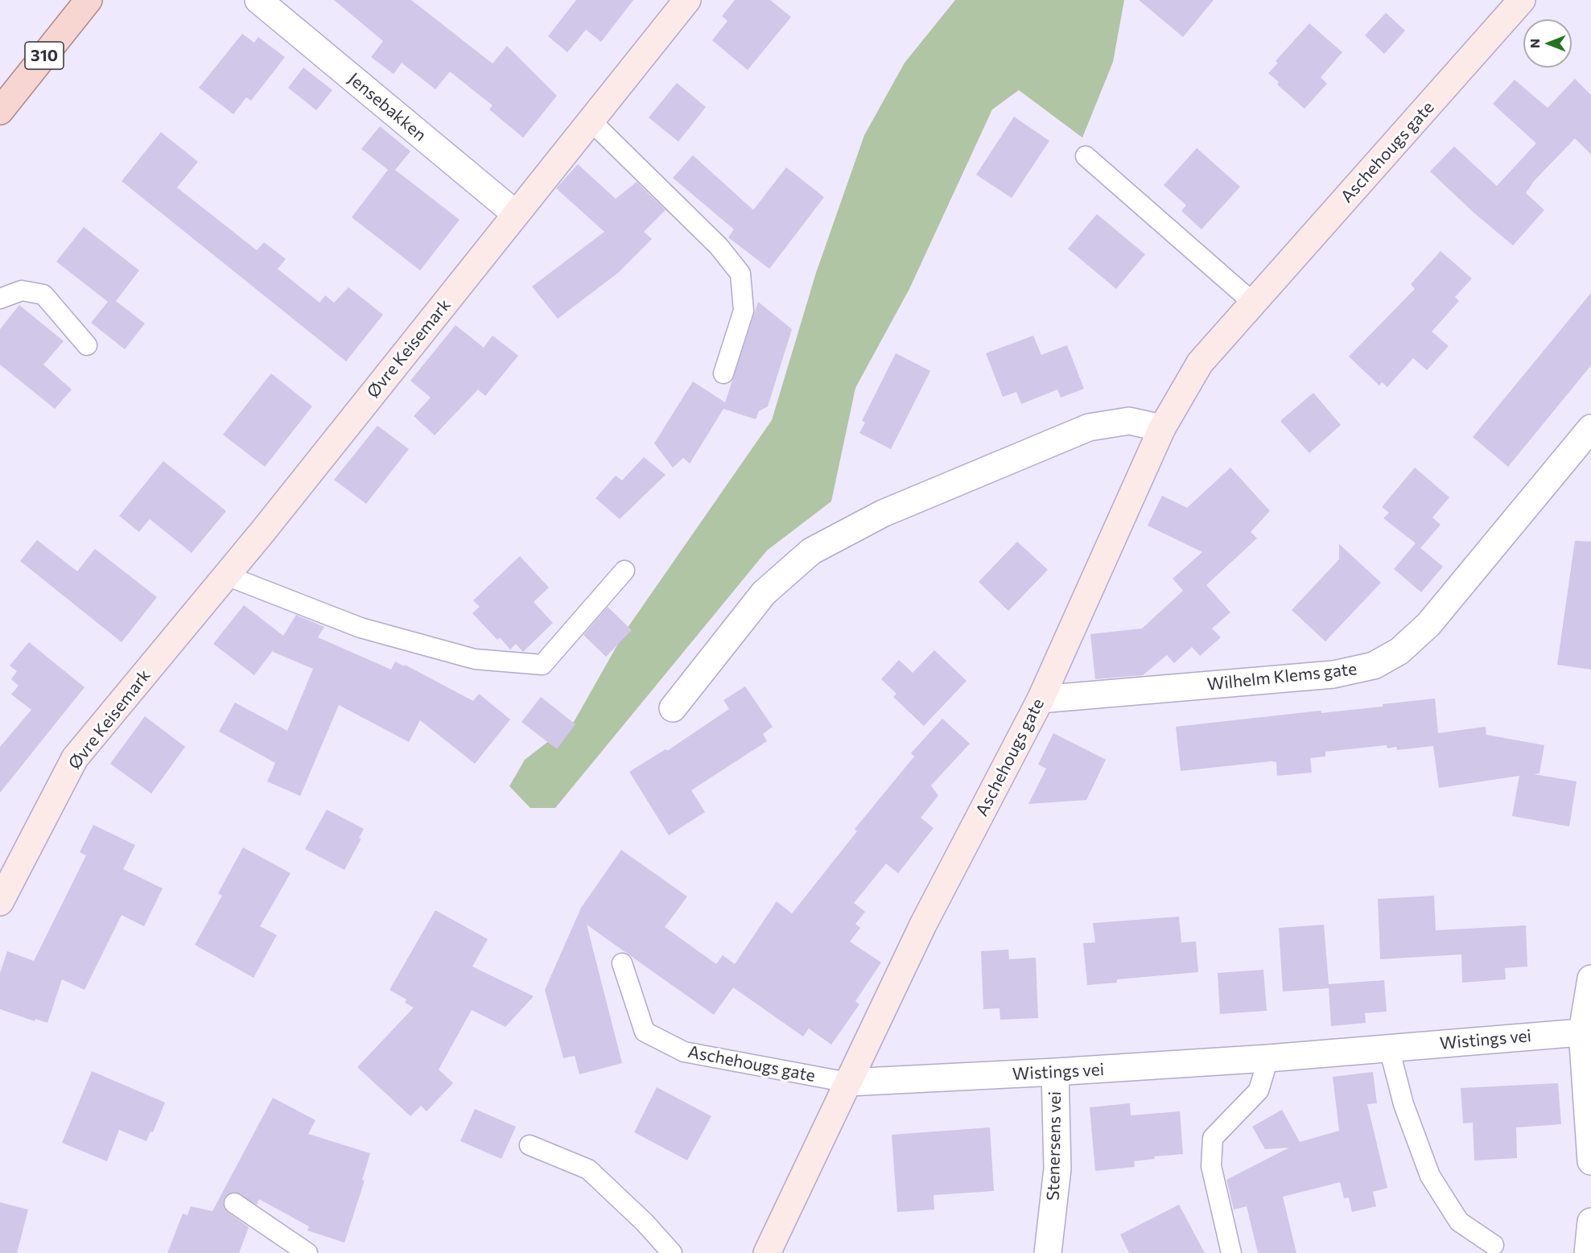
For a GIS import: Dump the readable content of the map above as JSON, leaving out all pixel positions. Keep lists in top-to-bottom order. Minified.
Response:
{"streets":{"main road":["310","Aschehougs gate","Øvre Keisemark"],"street":["Jensebakken","Wilhelm Klems gate","Wistings vei","Stenersens vei"]},"crossings":[["Jensebakken","Øvre Keisemark"],["Aschehougs gate","Wilhelm Klems gate"],["Aschehougs gate","Wistings vei"],["Wistings vei","Stenersens vei"]],"north":"left"}
